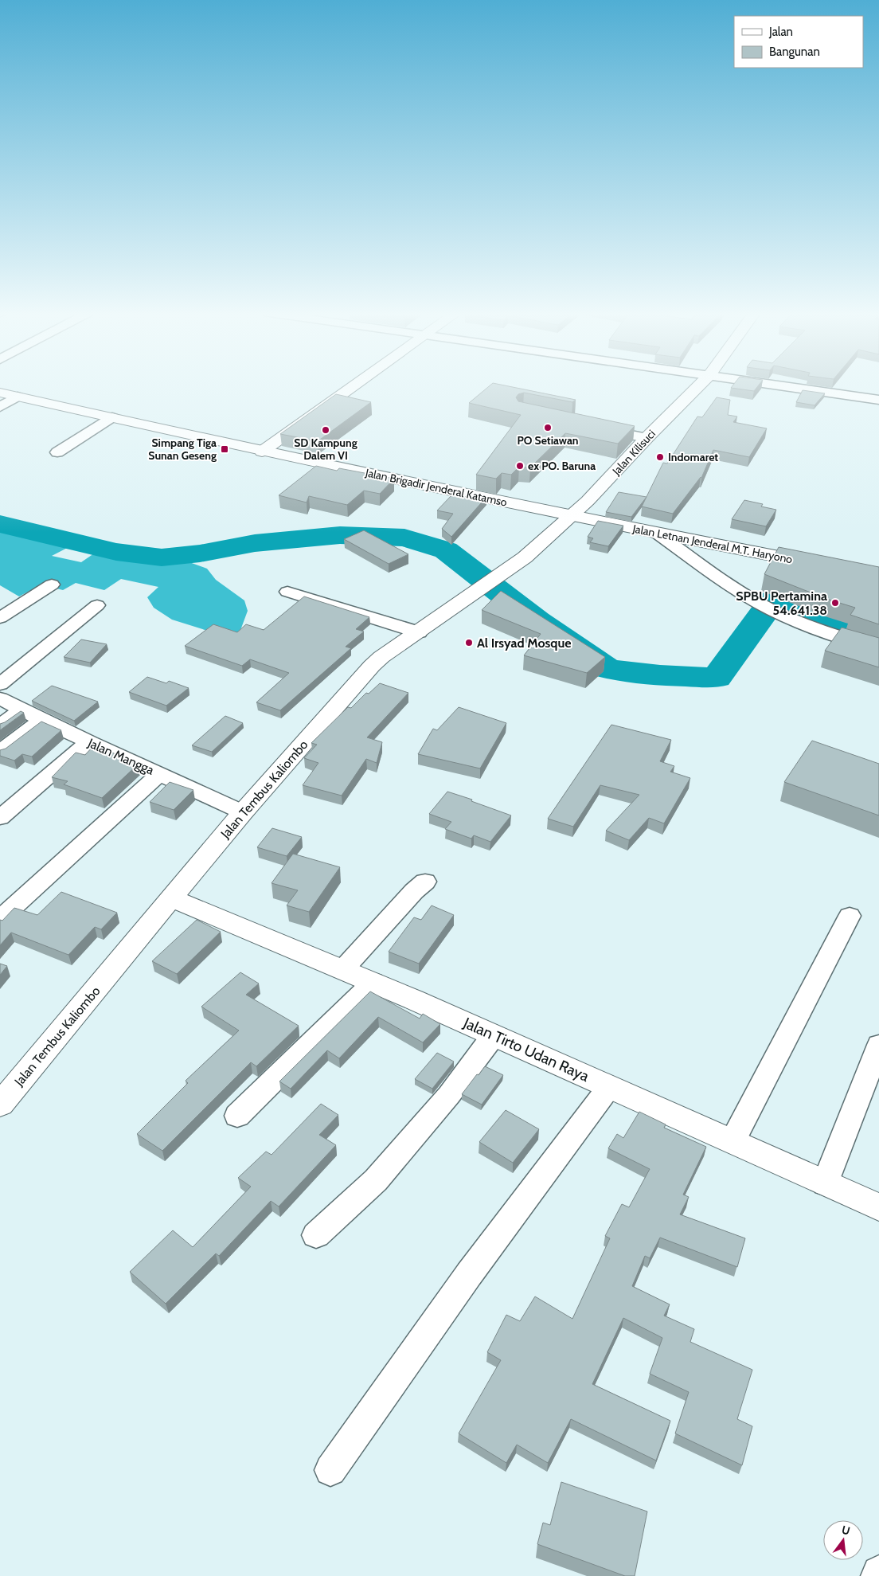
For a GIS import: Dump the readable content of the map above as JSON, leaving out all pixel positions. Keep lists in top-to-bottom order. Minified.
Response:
{"streets":{"main road":["Jalan Kilisuci","Jalan Brigadir Jenderal Katamso","Jalan Letnan Jenderal M.T. Haryono","Jalan Tembus Kaliombo","Jalan Tirto Udan Raya"],"street":["Jalan Mangga"]},"crossings":[["Jalan Kilisuci","Jalan Brigadir Jenderal Katamso"],["Jalan Kilisuci","Jalan Letnan Jenderal M.T. Haryono"],["Jalan Kilisuci","Jalan Tembus Kaliombo"],["Jalan Brigadir Jenderal Katamso","Jalan Letnan Jenderal M.T. Haryono"],["Jalan Brigadir Jenderal Katamso","Jalan Tembus Kaliombo"],["Jalan Letnan Jenderal M.T. Haryono","Jalan Tembus Kaliombo"],["Jalan Mangga","Jalan Tembus Kaliombo"],["Jalan Tembus Kaliombo","Jalan Tirto Udan Raya"]],"places":{"other":["PO Setiawan","SD Kampung Dalem VI","Indomaret","ex PO. Baruna","SPBU Pertamina 54.641.38","Al Irsyad Mosque"],"transit":["Simpang Tiga Sunan Geseng"]},"legend":["Jalan","Bangunan"],"north":"top"}
